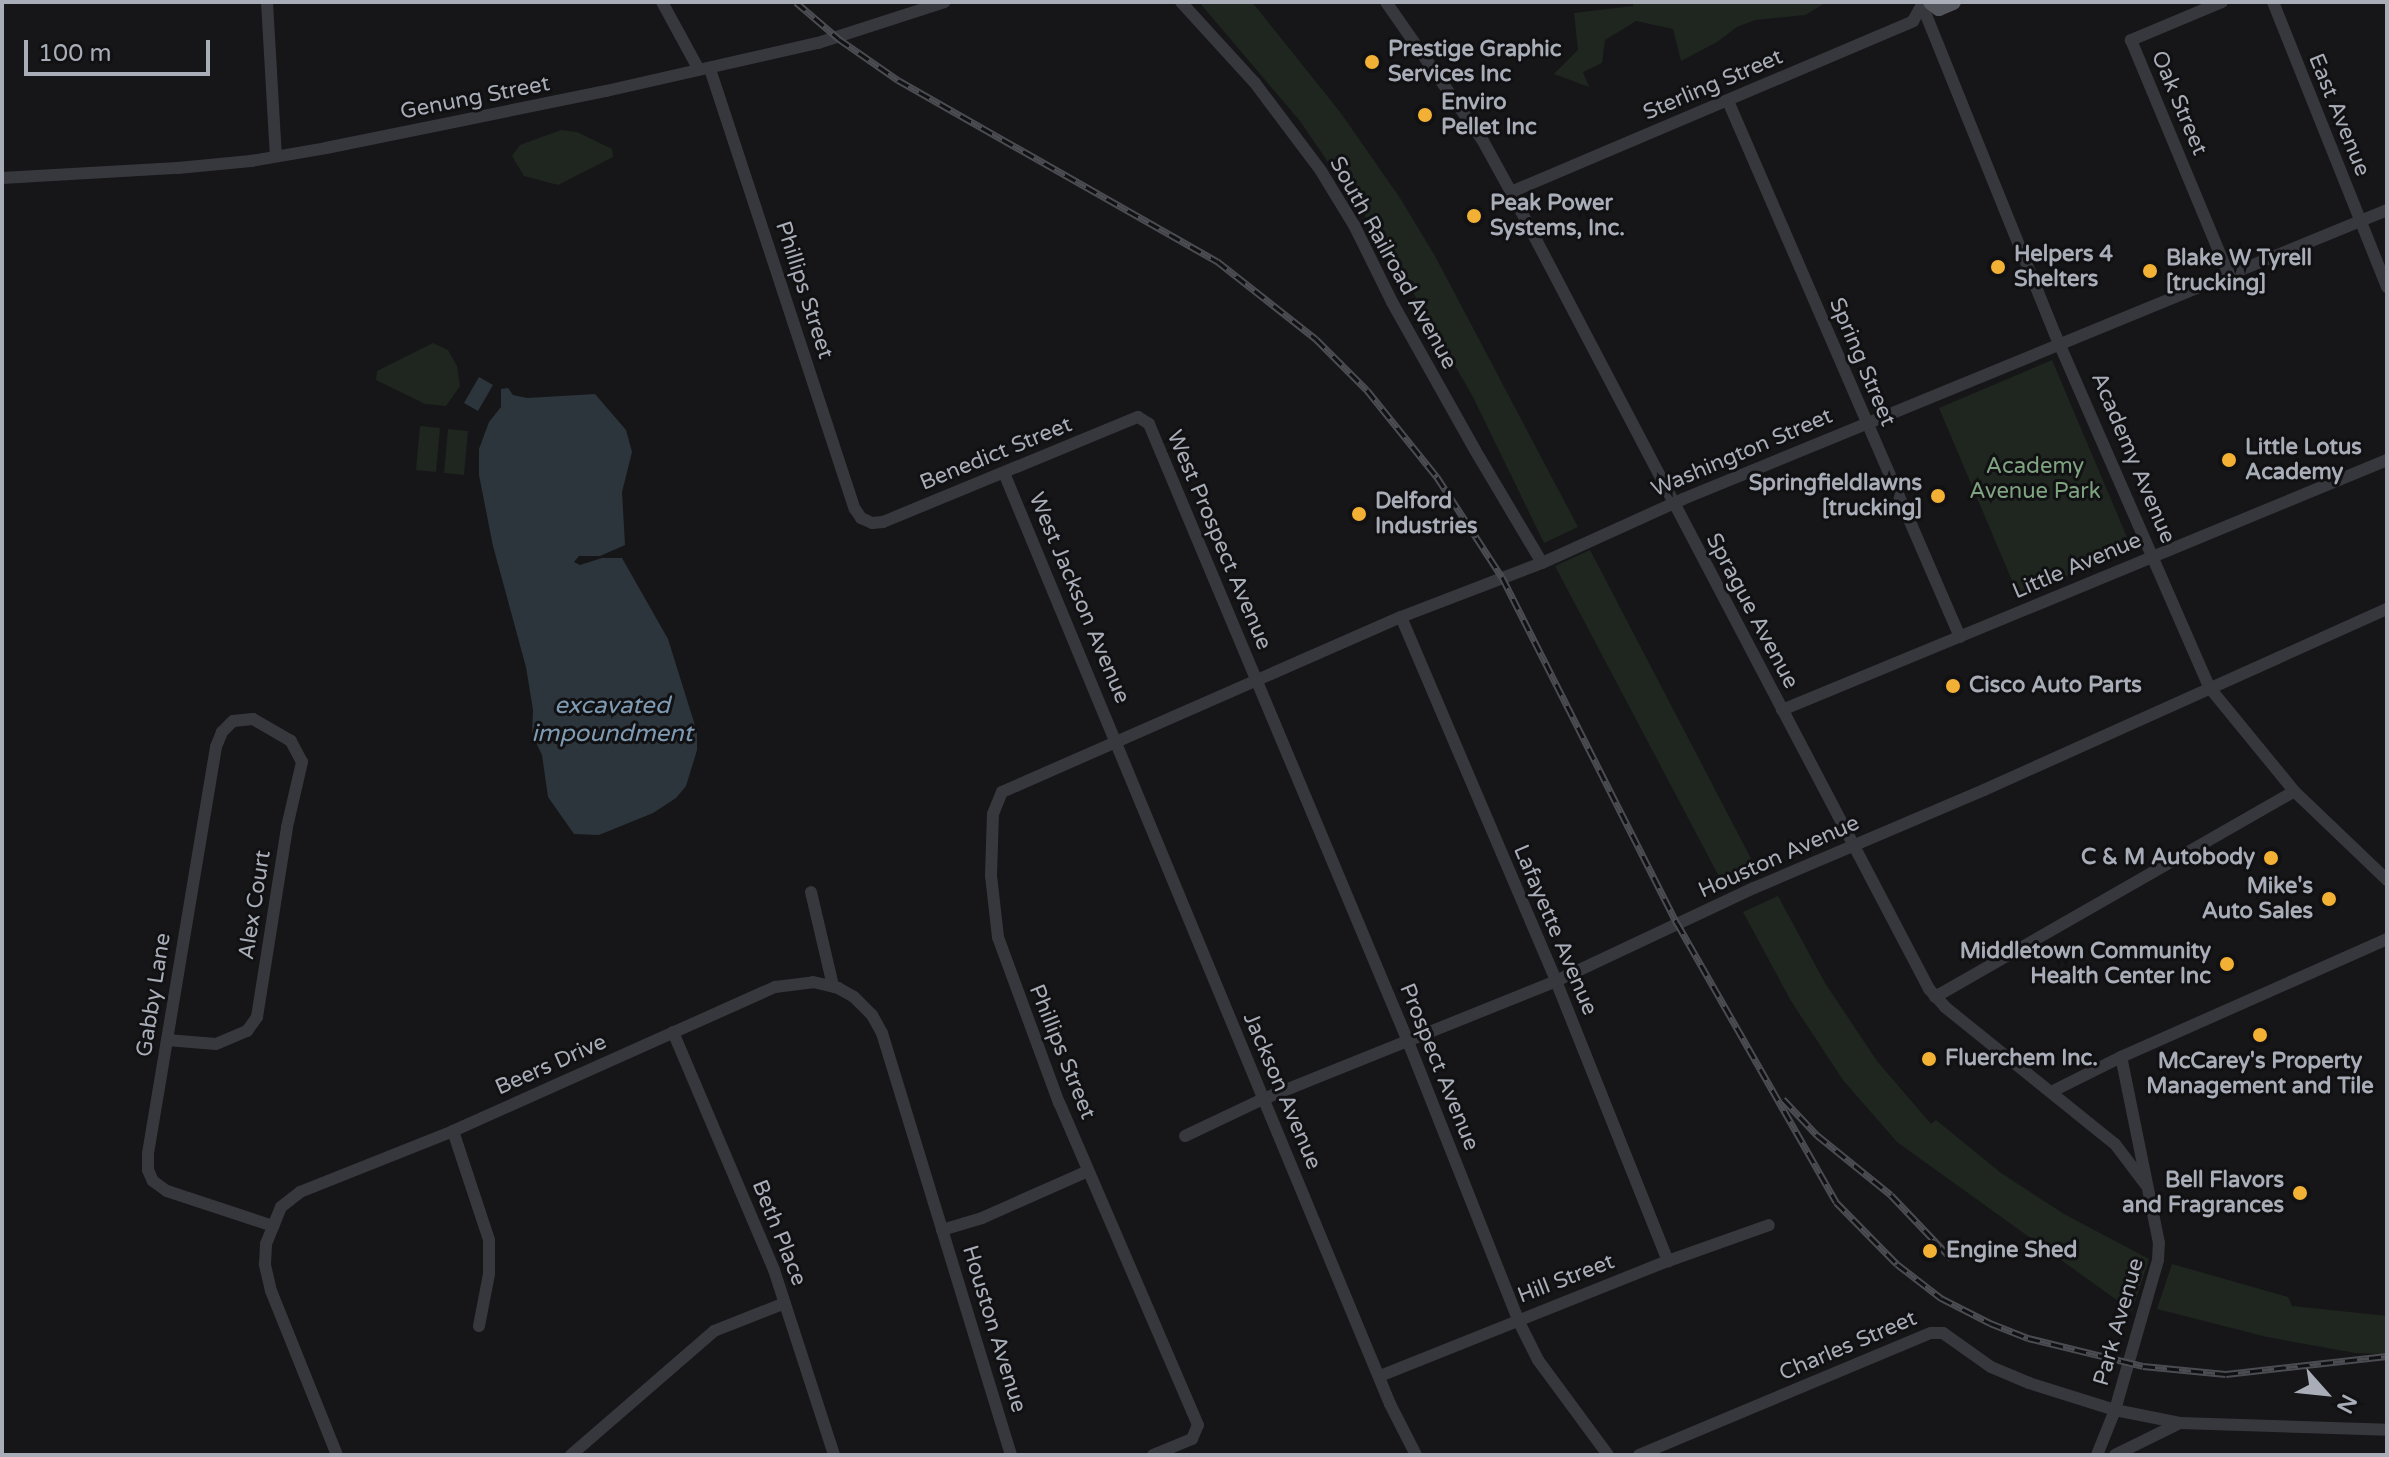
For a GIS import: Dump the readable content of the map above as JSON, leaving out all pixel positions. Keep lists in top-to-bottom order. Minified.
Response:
{"streets":{"street":["Sterling Street","Genung Street","Oak Street","East Avenue","South Railroad Avenue","Phillips Street","Spring Street","Washington Street","Benedict Street","Academy Avenue","West Prospect Avenue","Little Avenue","West Jackson Avenue","Sprague Avenue","Houston Avenue","Alex Court","Lafayette Avenue","Gabby Lane","Beers Drive","Prospect Avenue","Jackson Avenue","Beth Place","Hill Street","Park Avenue","Charles Street"]},"crossings":[["Sterling Street","Spring Street"],["Sterling Street","Academy Avenue"],["Sterling Street","Sprague Avenue"],["Genung Street","Phillips Street"],["Oak Street","Washington Street"],["East Avenue","Washington Street"],["South Railroad Avenue","Washington Street"],["Phillips Street","Washington Street"],["Phillips Street","Benedict Street"],["Phillips Street","West Jackson Avenue"],["Phillips Street","Houston Avenue"],["Phillips Street","Jackson Avenue"],["Spring Street","Washington Street"],["Spring Street","Little Avenue"],["Washington Street","Academy Avenue"],["Washington Street","West Prospect Avenue"],["Washington Street","West Jackson Avenue"],["Washington Street","Sprague Avenue"],["Washington Street","Lafayette Avenue"],["Washington Street","Prospect Avenue"],["Washington Street","Jackson Avenue"],["Benedict Street","West Prospect Avenue"],["Benedict Street","West Jackson Avenue"],["Academy Avenue","Little Avenue"],["Academy Avenue","Houston Avenue"],["West Prospect Avenue","Prospect Avenue"],["Little Avenue","Sprague Avenue"],["West Jackson Avenue","Jackson Avenue"],["Sprague Avenue","Houston Avenue"],["Sprague Avenue","Park Avenue"],["Houston Avenue","Lafayette Avenue"],["Houston Avenue","Prospect Avenue"],["Houston Avenue","Jackson Avenue"],["Alex Court","Gabby Lane"],["Lafayette Avenue","Hill Street"],["Gabby Lane","Beers Drive"],["Beers Drive","Beth Place"],["Prospect Avenue","Hill Street"],["Jackson Avenue","Hill Street"],["Park Avenue","Charles Street"]],"water":["excavated impoundment"],"parks":["Academy Avenue Park"],"places":["Prestige Graphic Services Inc","Enviro Pellet Inc","Peak Power Systems, Inc.","Helpers 4 Shelters","Blake W Tyrell [trucking]","Little Lotus Academy","Springfieldlawns [trucking]","Delford Industries","Cisco Auto Parts","C & M Autobody","Mike's Auto Sales","Middletown Community Health Center Inc","McCarey's Property Management and Tile","Fluerchem Inc.","Bell Flavors and Fragrances","Engine Shed"],"scale_bar":"100 m","north":"bottom right"}
